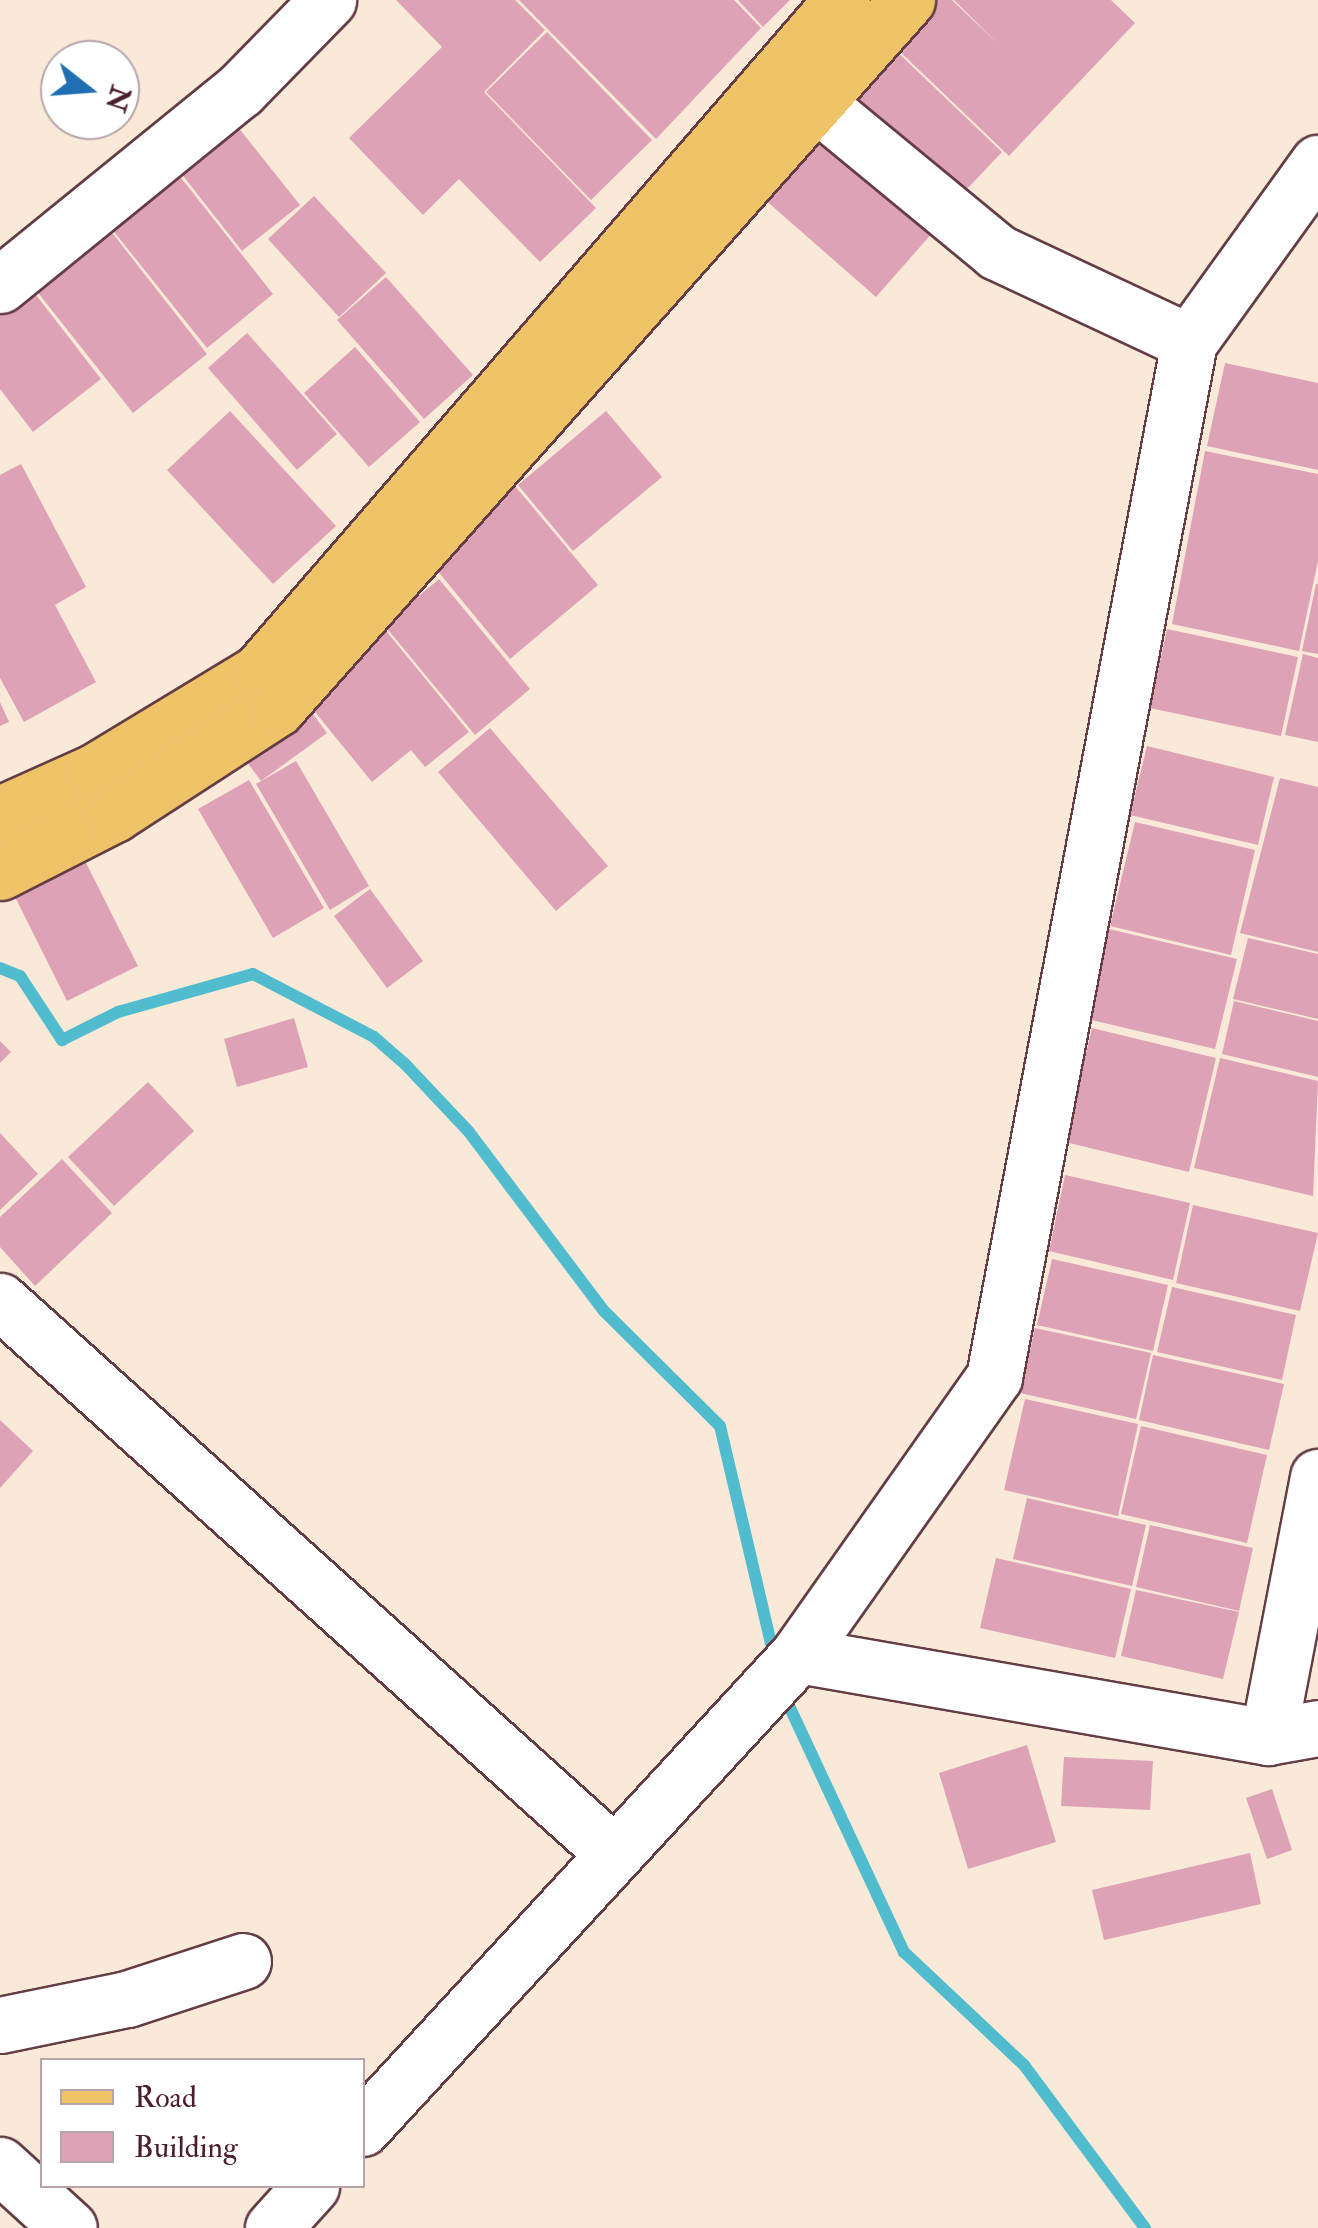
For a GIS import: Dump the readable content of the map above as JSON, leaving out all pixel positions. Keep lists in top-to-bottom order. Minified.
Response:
{"legend":["Road","Building"],"north":"right"}
